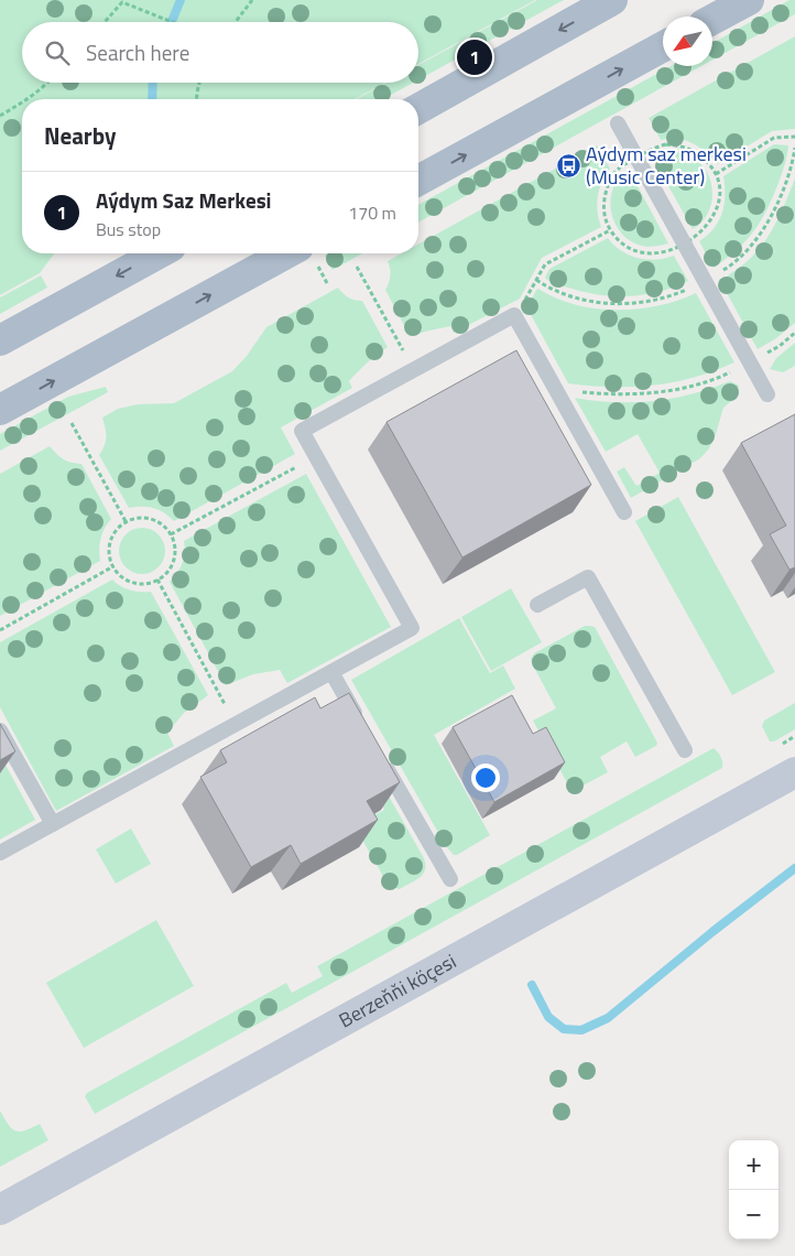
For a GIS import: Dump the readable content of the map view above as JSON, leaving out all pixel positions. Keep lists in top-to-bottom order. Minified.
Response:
{"streets":{"street":["Berzeňňi köçesi"]},"places":{"bus stop":["Aýdym saz merkesi (Music Center)"]},"north":"bottom left","page":{"search":"Search here","pins":"1","heading":"Nearby","list":[{"mark":"1","name":"Aýdym Saz Merkesi","note":"Bus stop","value":"170 m"}],"map_buttons":["+","−"]}}
